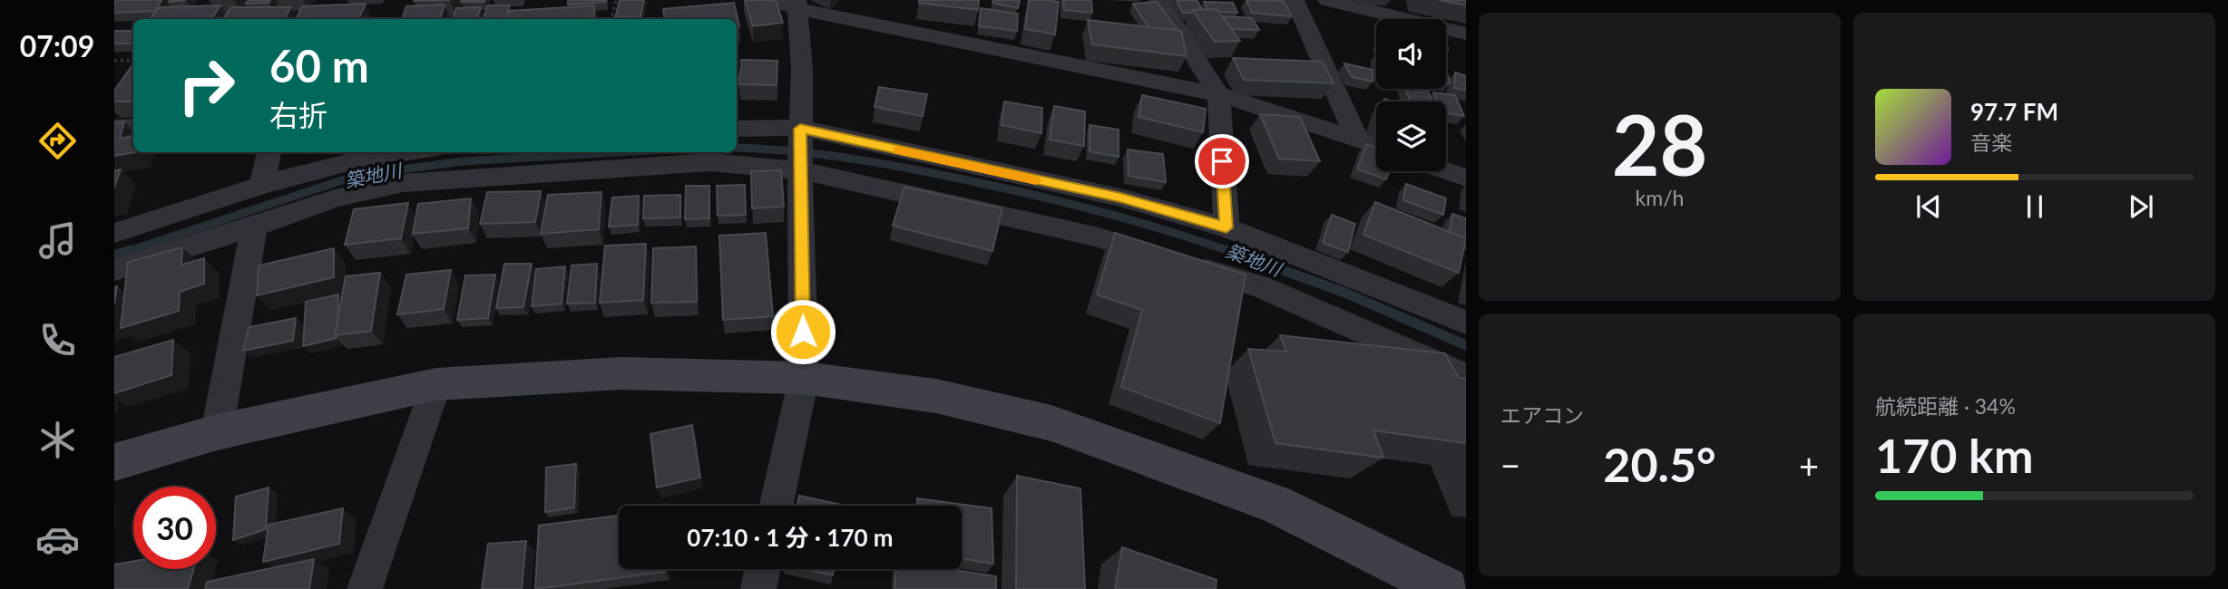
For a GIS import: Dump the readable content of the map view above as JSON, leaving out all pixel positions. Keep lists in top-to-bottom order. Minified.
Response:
{"water":["築地川"],"page":{"tabs":"07:09","tile":[["28","km/h"],"エアコン",["航続距離 · 34%","170 km"]],"turn":["60 m","右折"],"song":["97.7 FM","音楽"],"heat":["−","20.5°","+"],"limit":"30","trip":"07:10 · 1 分 · 170 m"}}
